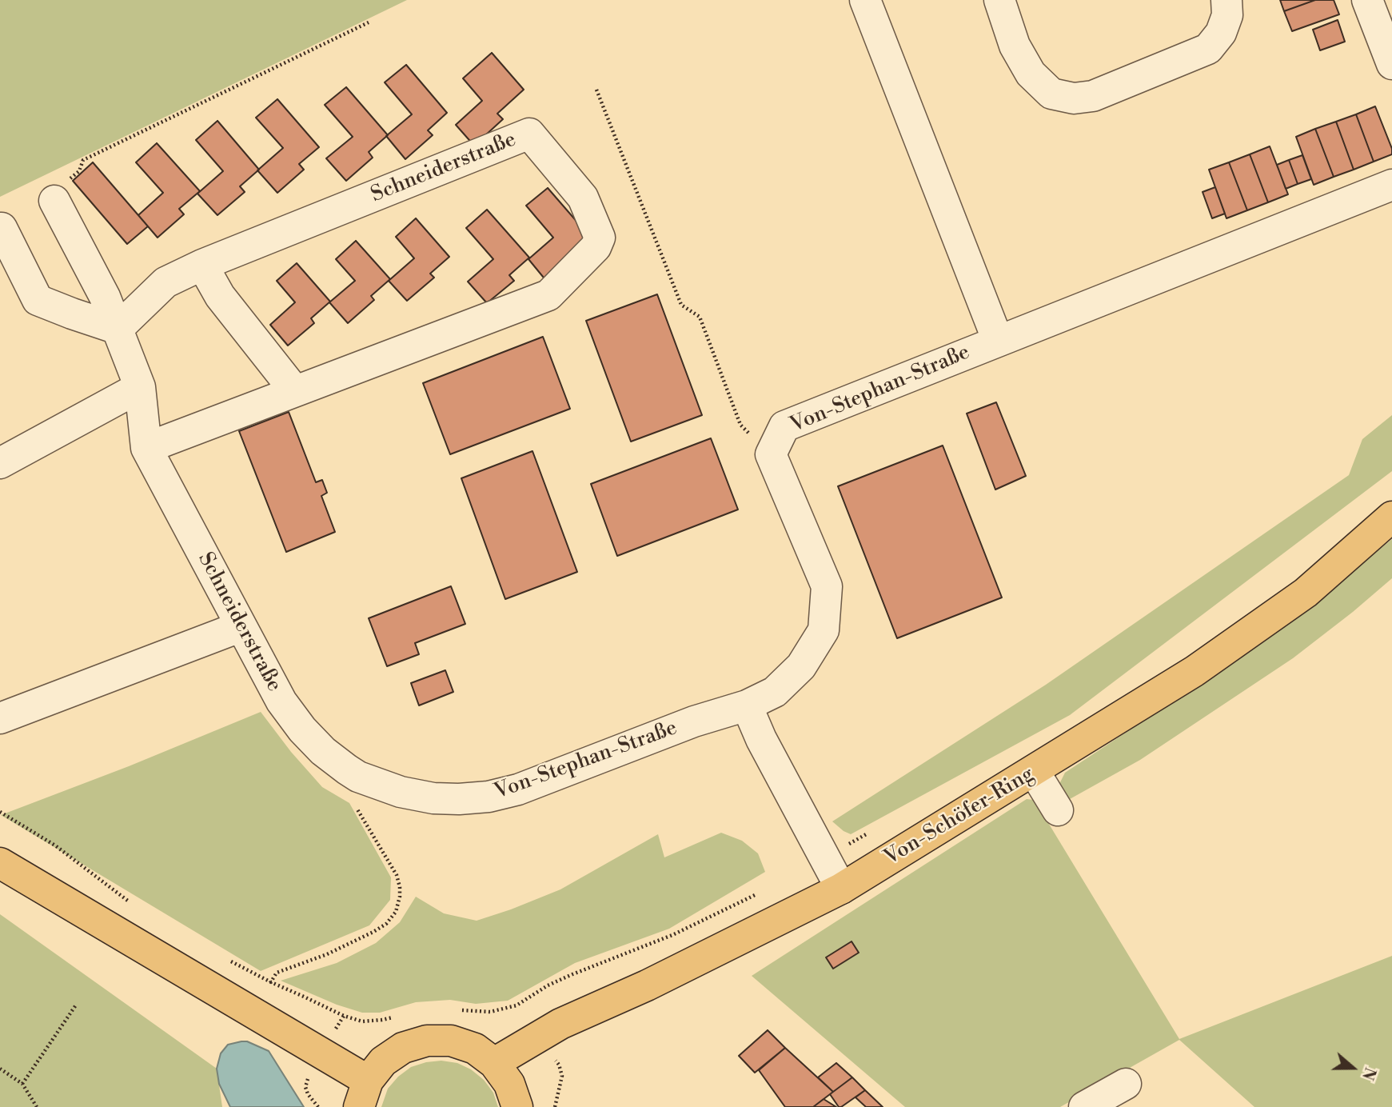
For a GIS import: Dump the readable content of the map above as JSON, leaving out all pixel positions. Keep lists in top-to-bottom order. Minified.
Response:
{"streets":{"main road":["Von-Schöfer-Ring"],"street":["Schneiderstraße","Von-Stephan-Straße"]},"crossings":[["Schneiderstraße","Von-Stephan-Straße"]],"north":"right"}
